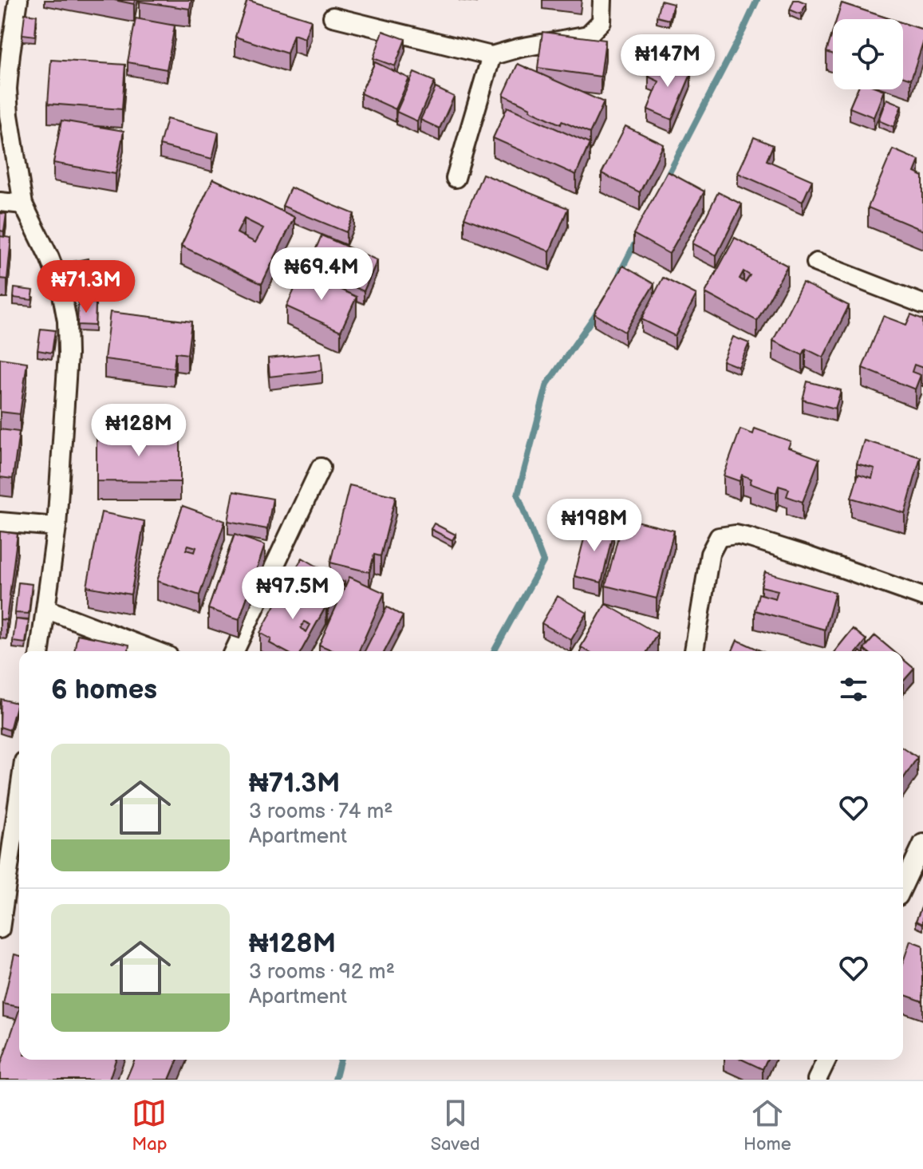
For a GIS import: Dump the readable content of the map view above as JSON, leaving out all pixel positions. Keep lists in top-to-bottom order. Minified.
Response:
{"page":{"price":["₦147M","₦69.4M","₦71.3M","₦128M","₦198M","₦97.5M"],"heading":"6 homes","list":[{"name":"₦71.3M","note":"3 rooms · 74 m² · Apartment"},{"name":"₦128M","note":"3 rooms · 92 m² · Apartment"}],"tabs":["Map","Saved","Home"]}}
